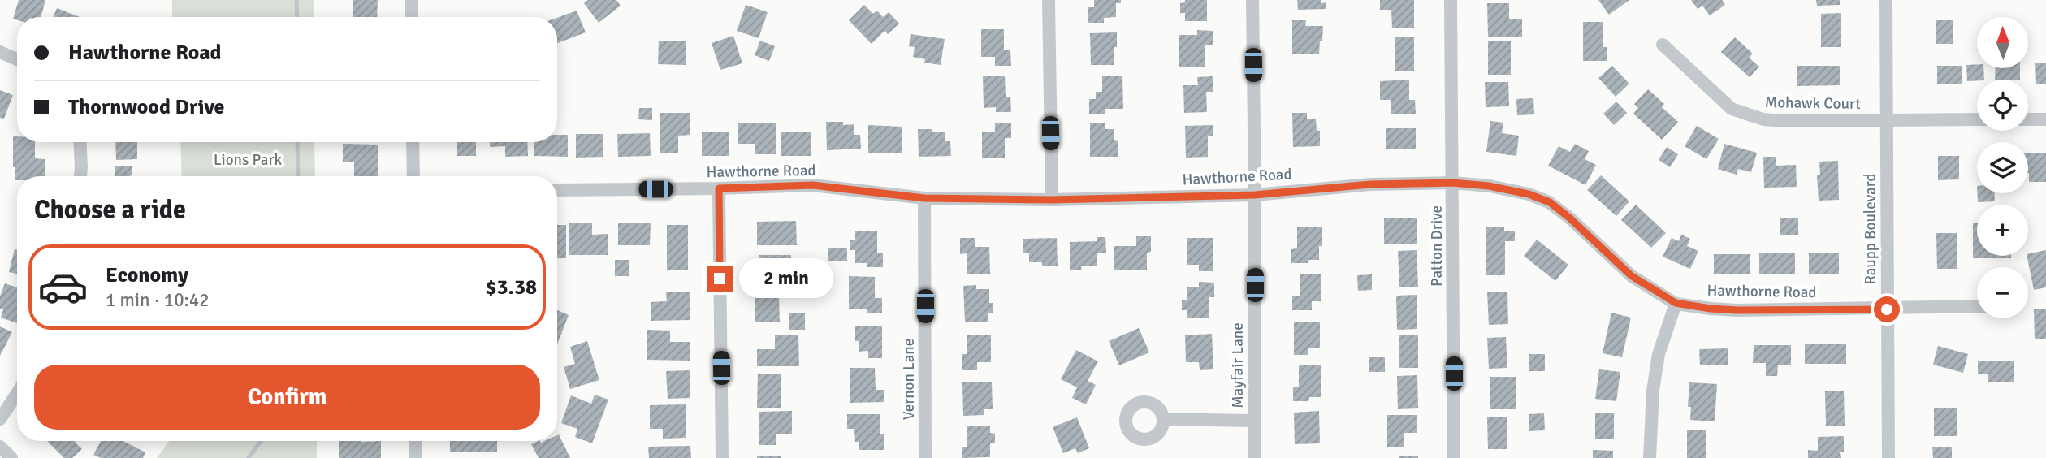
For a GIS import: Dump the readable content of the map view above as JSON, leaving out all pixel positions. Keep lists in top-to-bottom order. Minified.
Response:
{"streets":{"street":["Mohawk Court","Hawthorne Road","Raupp Boulevard","Patton Drive","Mayfair Lane","Vernon Lane"]},"crossings":[["Mohawk Court","Raupp Boulevard"],["Hawthorne Road","Raupp Boulevard"],["Hawthorne Road","Patton Drive"],["Hawthorne Road","Mayfair Lane"],["Hawthorne Road","Vernon Lane"]],"parks":["Lions Park"],"north":"top","page":{"map_buttons":["+","−"],"banner":["Hawthorne Road","Thornwood Drive"],"heading":"Choose a ride","list":[{"name":"Economy","note":"1 min · 10:42","value":"$3.38"}],"bubble":"2 min","buttons":"Confirm"}}
